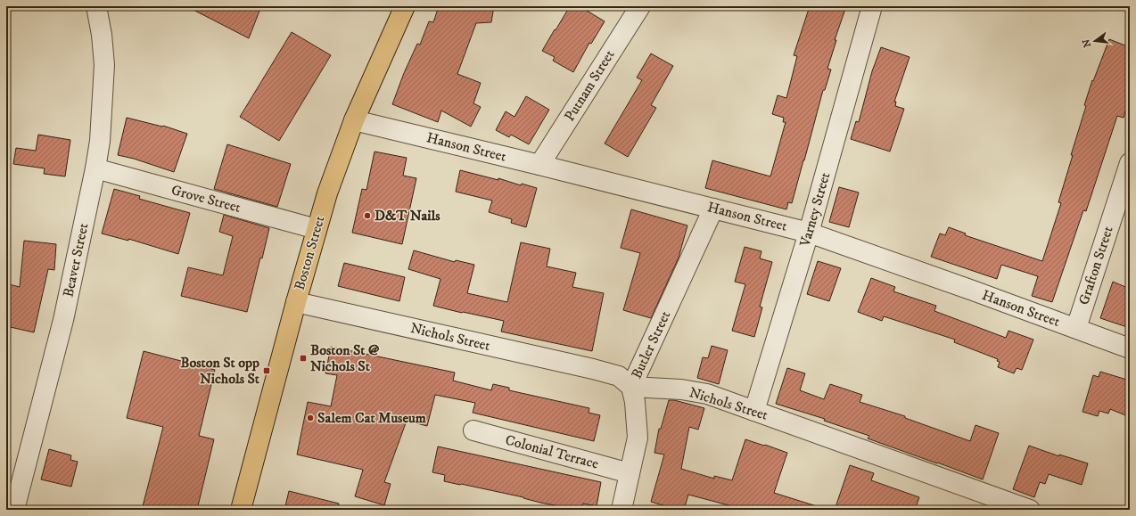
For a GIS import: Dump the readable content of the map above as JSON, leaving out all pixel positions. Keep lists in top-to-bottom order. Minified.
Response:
{"streets":{"main road":["Boston Street"],"street":["Putnam Street","Hanson Street","Grove Street","Varney Street","Beaver Street","Grafton Street","Nichols Street","Butler Street","Colonial Terrace"]},"crossings":[["Putnam Street","Hanson Street"],["Hanson Street","Varney Street"],["Hanson Street","Boston Street"],["Hanson Street","Grafton Street"],["Hanson Street","Butler Street"],["Grove Street","Boston Street"],["Grove Street","Beaver Street"],["Varney Street","Nichols Street"],["Boston Street","Nichols Street"],["Nichols Street","Butler Street"],["Butler Street","Colonial Terrace"]],"places":{"other":["D&T Nails","Salem Cat Museum"],"transit":["Boston St @ Nichols St","Boston St opp Nichols St"]},"north":"left"}
